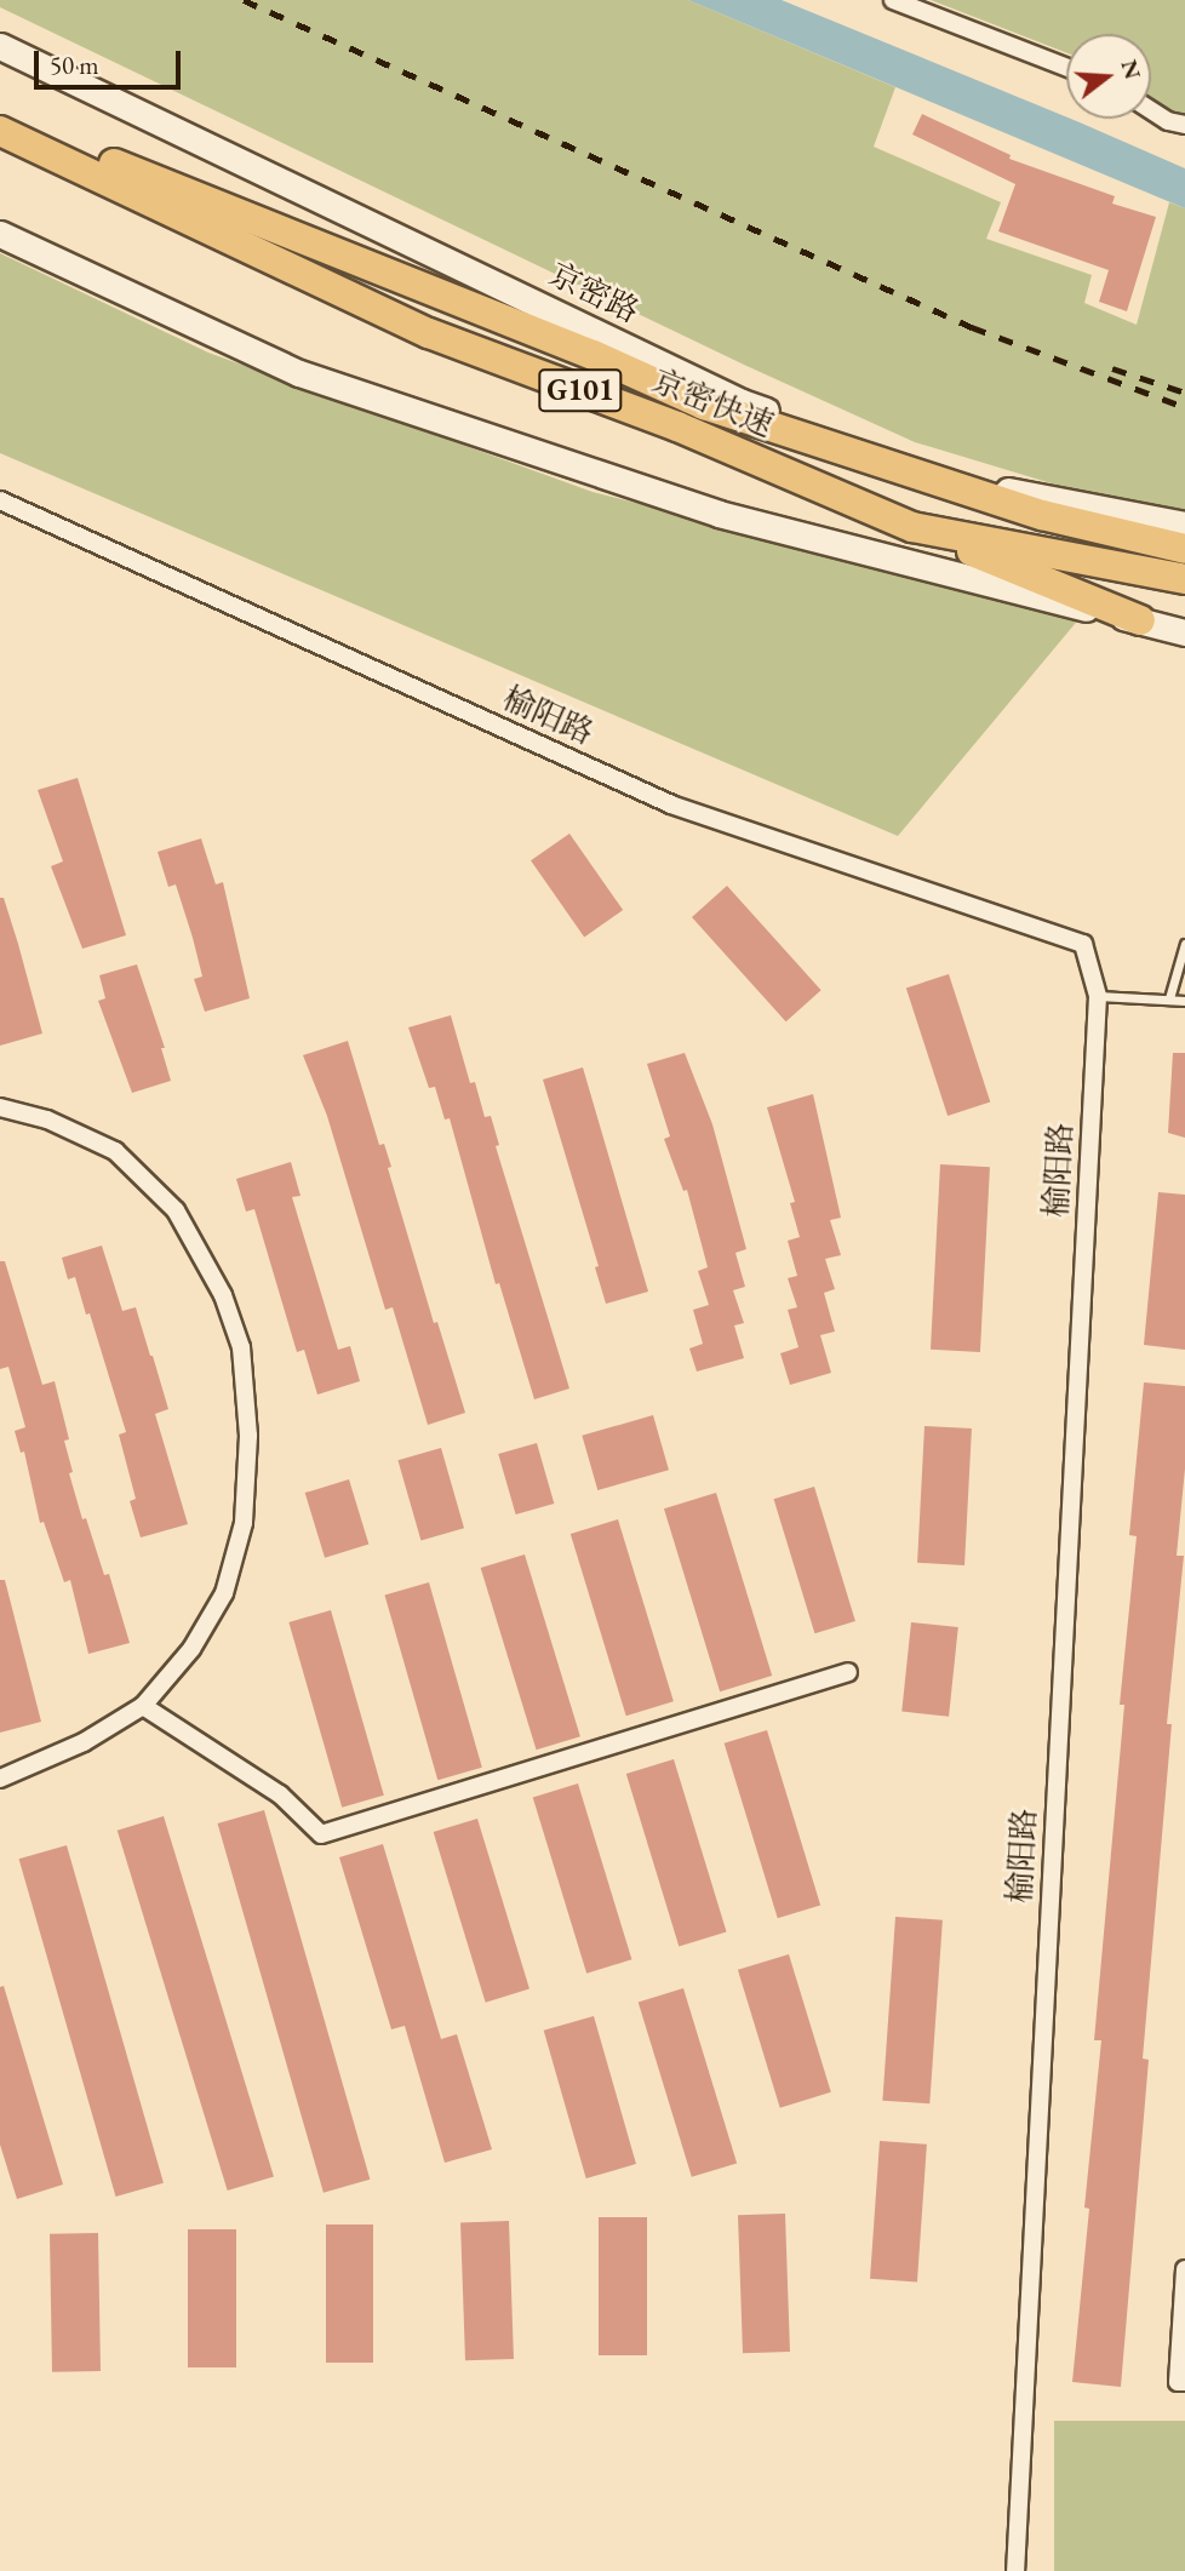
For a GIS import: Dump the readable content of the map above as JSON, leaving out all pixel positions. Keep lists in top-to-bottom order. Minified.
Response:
{"streets":{"highway":["G101","京密快速"],"main road":["京密路"],"street":["榆阳路"]},"scale_bar":"50 m","north":"right"}
